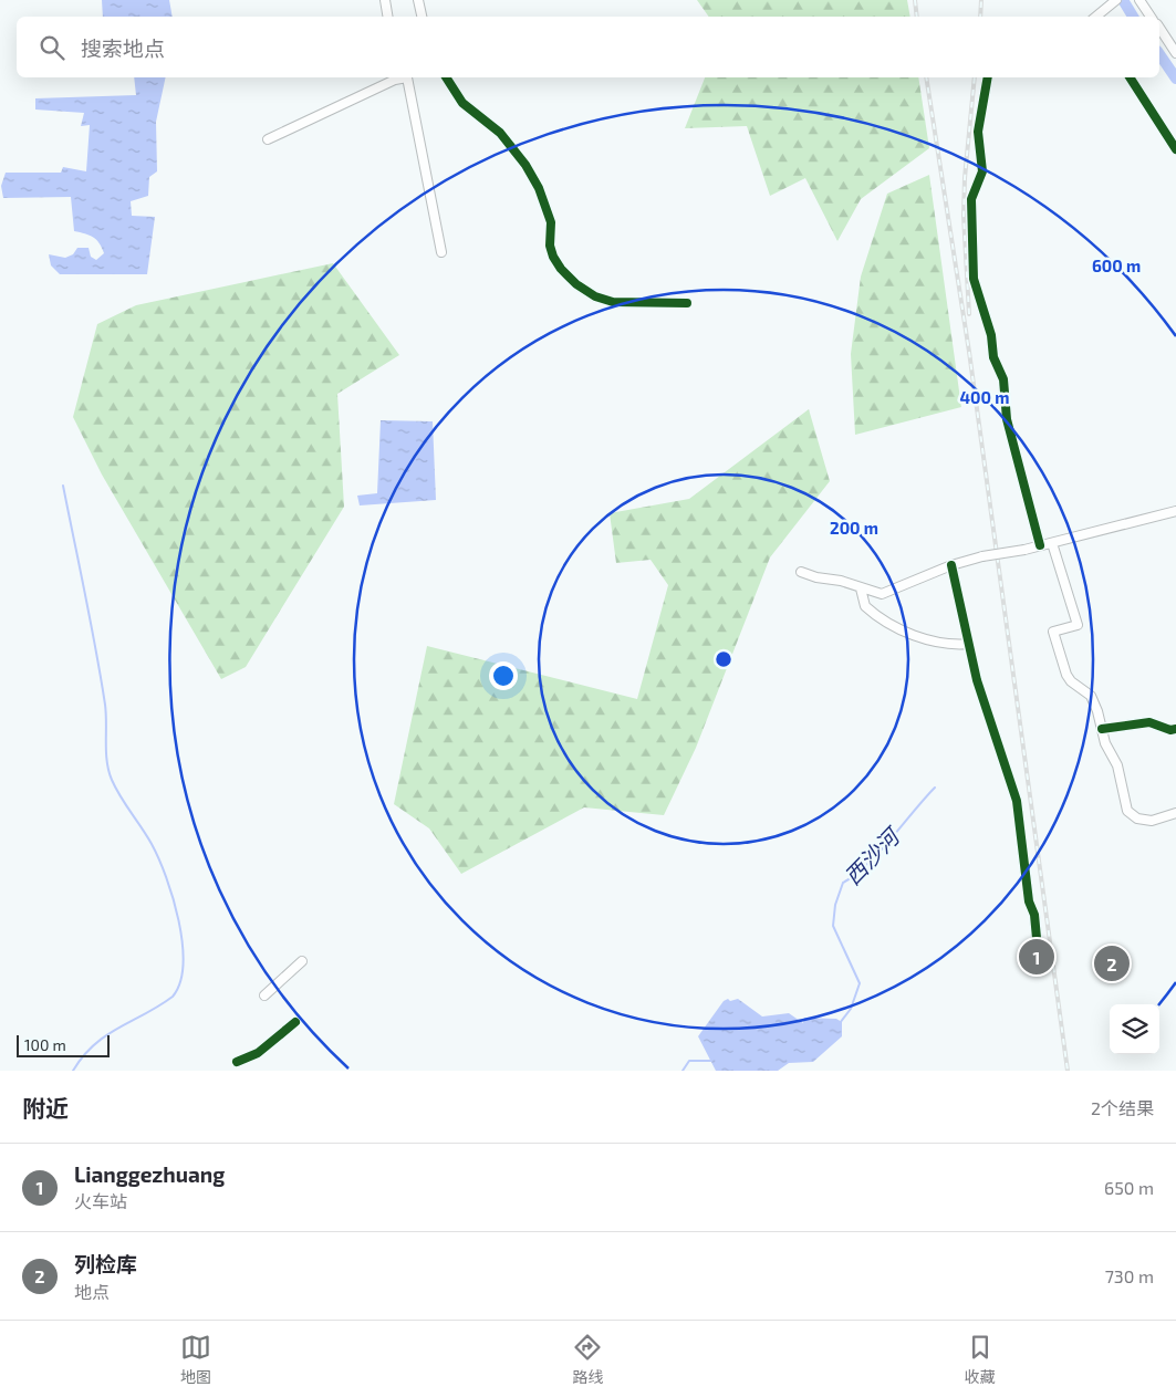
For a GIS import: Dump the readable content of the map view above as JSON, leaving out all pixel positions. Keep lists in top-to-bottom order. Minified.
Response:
{"water":["西沙河"],"scale_bar":"100 m","page":{"search":"搜索地点","pins":["1","2"],"scale":"100 m","heading":["附近","2个结果"],"list":[{"mark":"1","name":"Lianggezhuang","note":"火车站","value":"650 m"},{"mark":"2","name":"列检库","note":"地点","value":"730 m"}],"nav":["地图","路线","收藏"]},"rings":["600 m","400 m","200 m"]}
